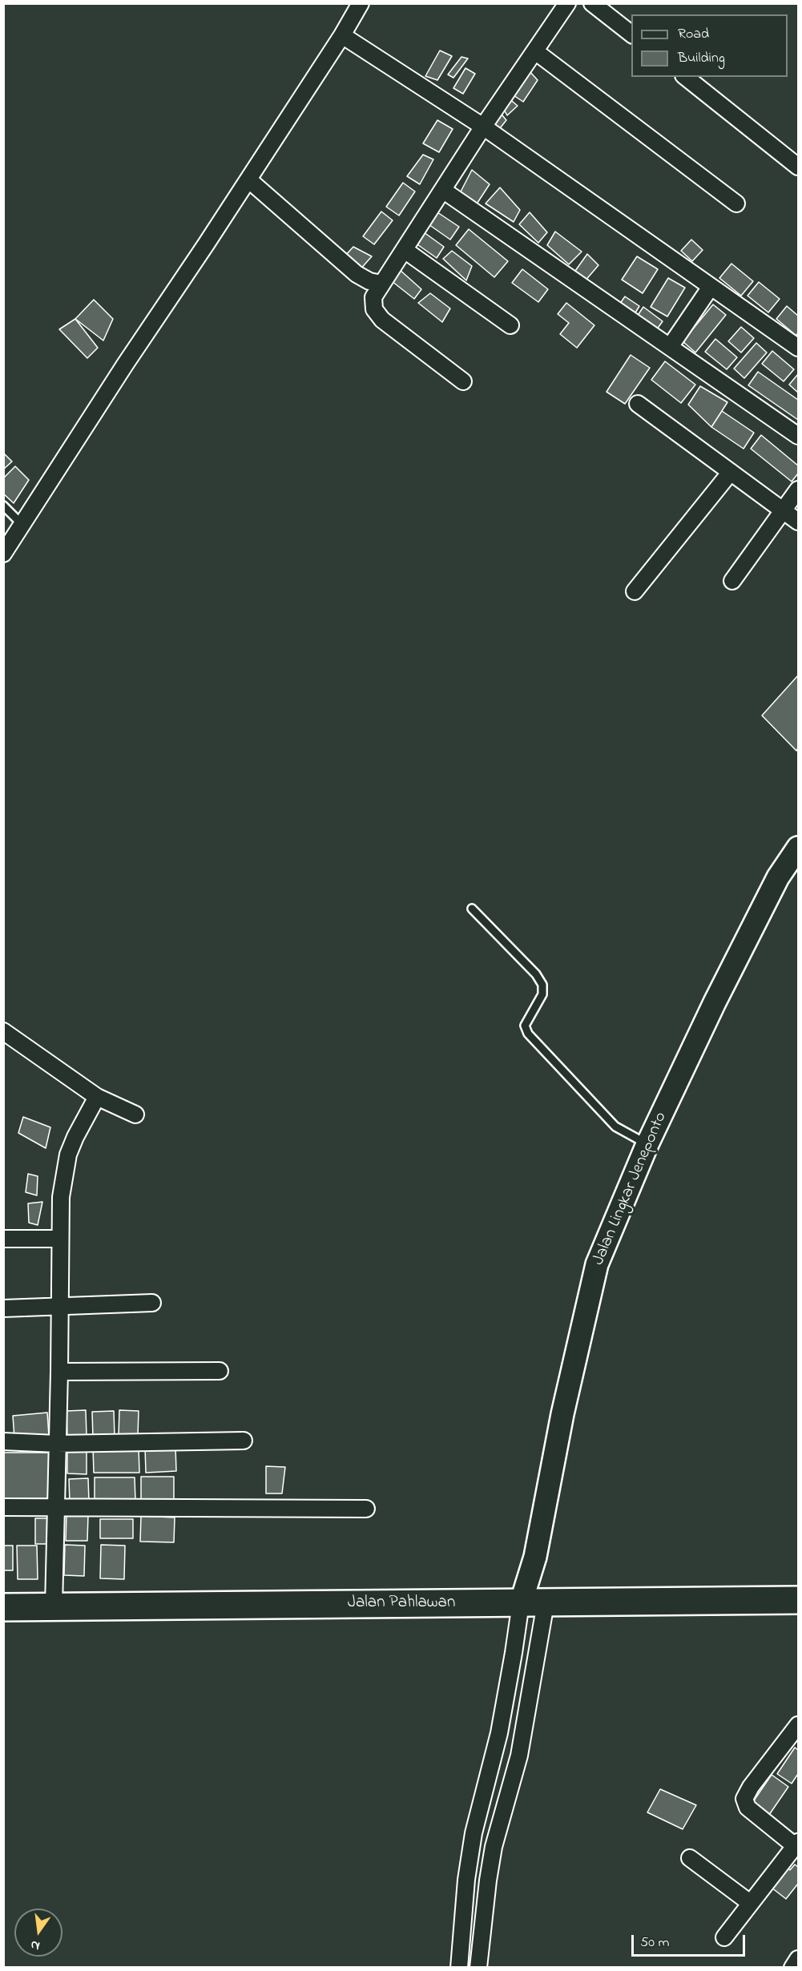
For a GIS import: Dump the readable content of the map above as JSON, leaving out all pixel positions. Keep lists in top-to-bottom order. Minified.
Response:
{"streets":{"highway":["Jalan Pahlawan"],"main road":["Jalan Lingkar Jeneponto"]},"crossings":[["Jalan Lingkar Jeneponto","Jalan Pahlawan"]],"legend":["Road","Building"],"scale_bar":"50 m","north":"bottom"}
